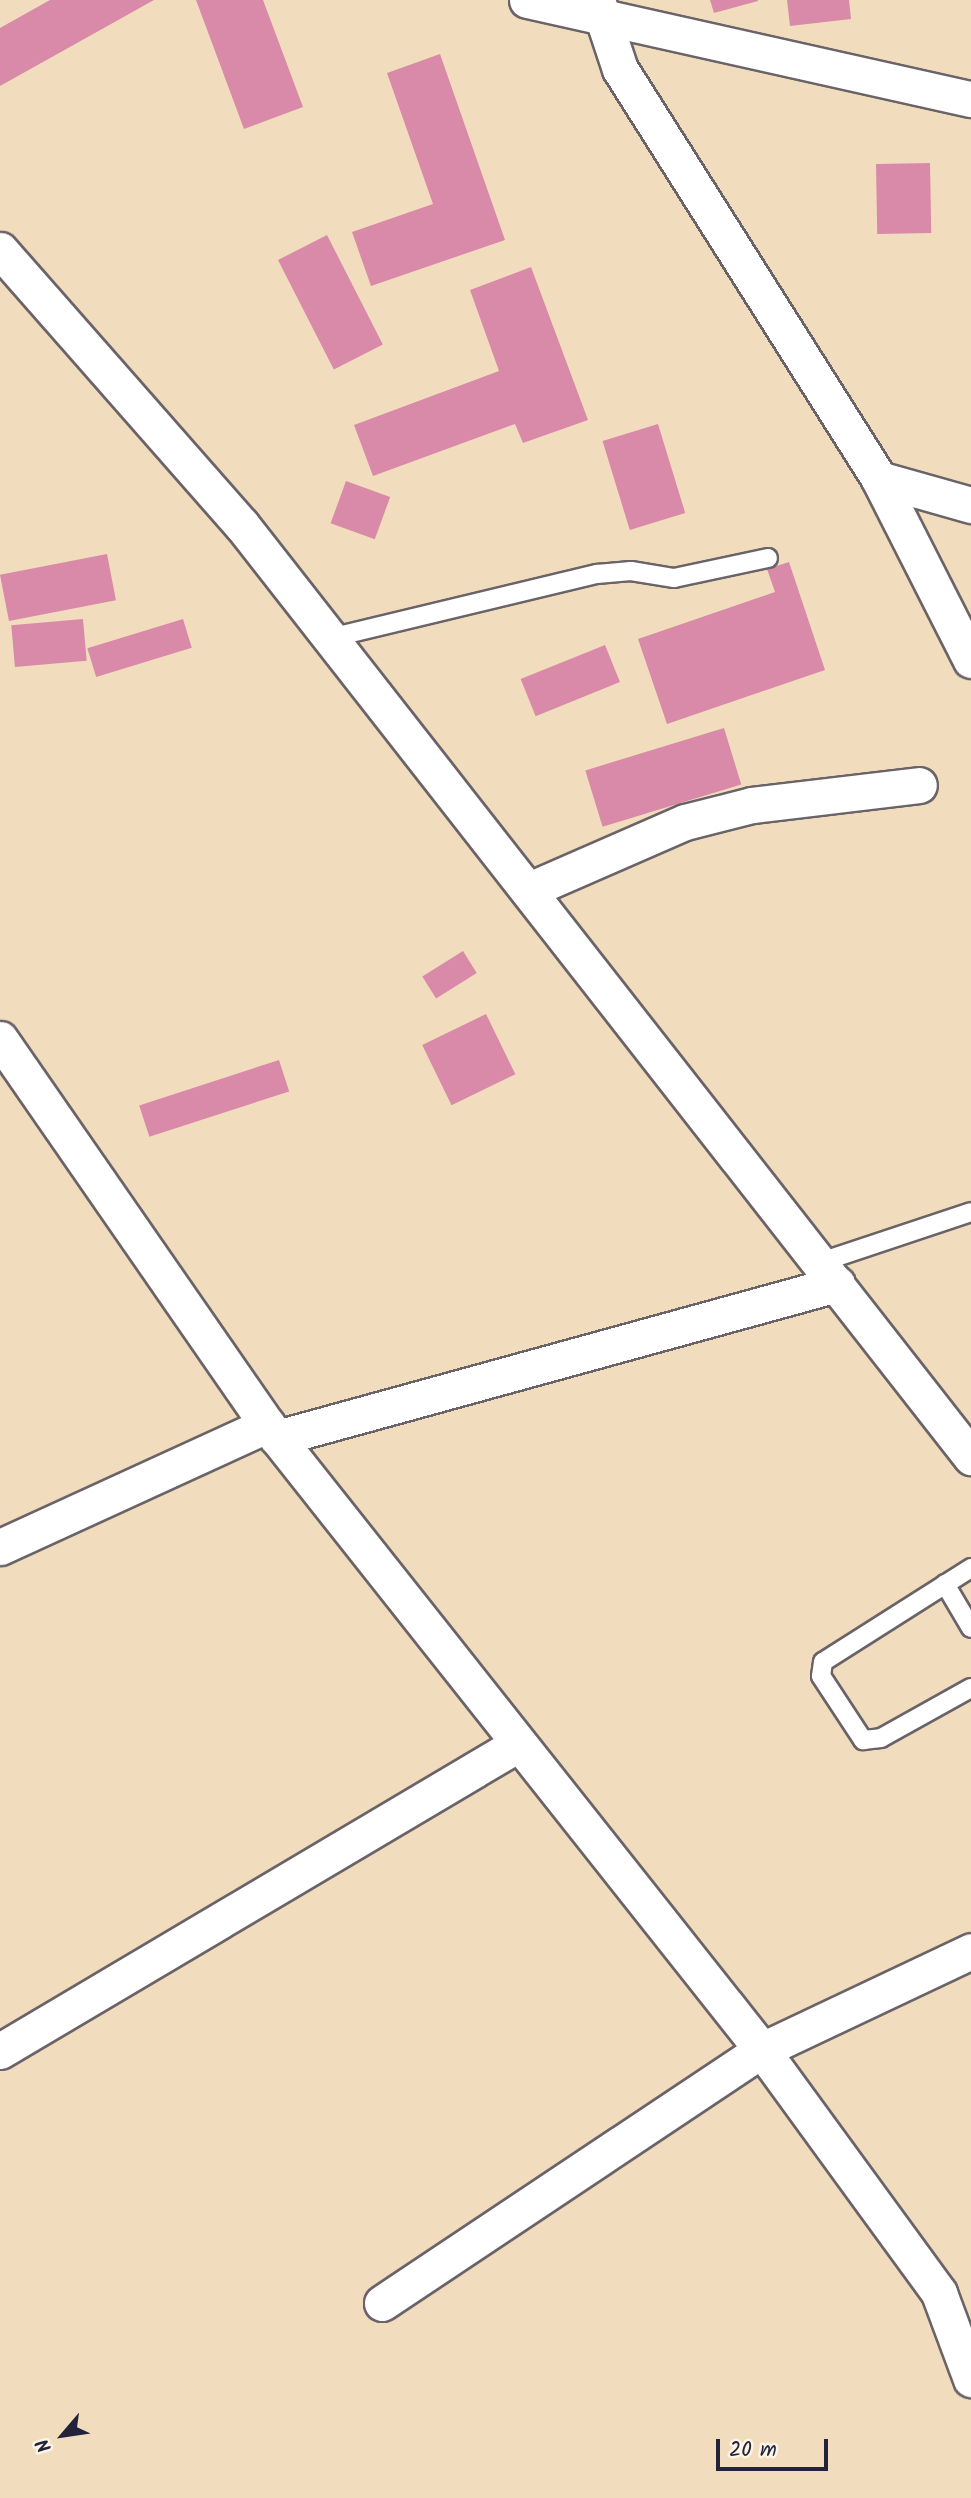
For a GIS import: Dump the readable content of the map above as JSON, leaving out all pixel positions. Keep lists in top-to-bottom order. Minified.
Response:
{"scale_bar":"20 m","north":"bottom left"}
